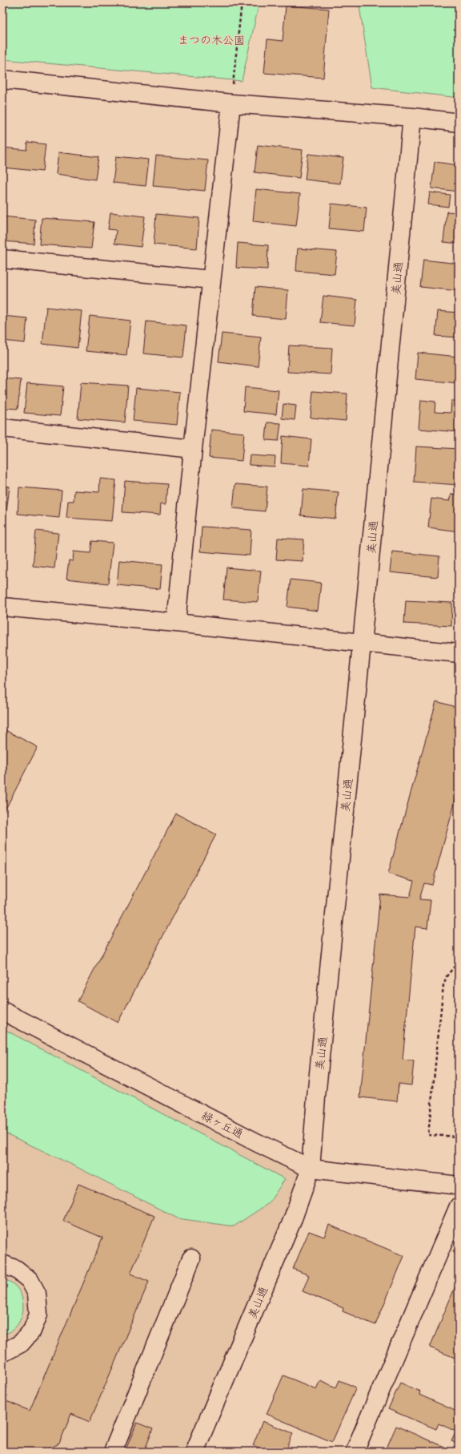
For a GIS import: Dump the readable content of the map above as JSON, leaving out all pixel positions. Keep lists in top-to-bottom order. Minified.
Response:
{"streets":{"street":["美山通","緑ヶ丘通"]},"crossings":[["美山通","緑ヶ丘通"]],"parks":["まつの木公園"]}
